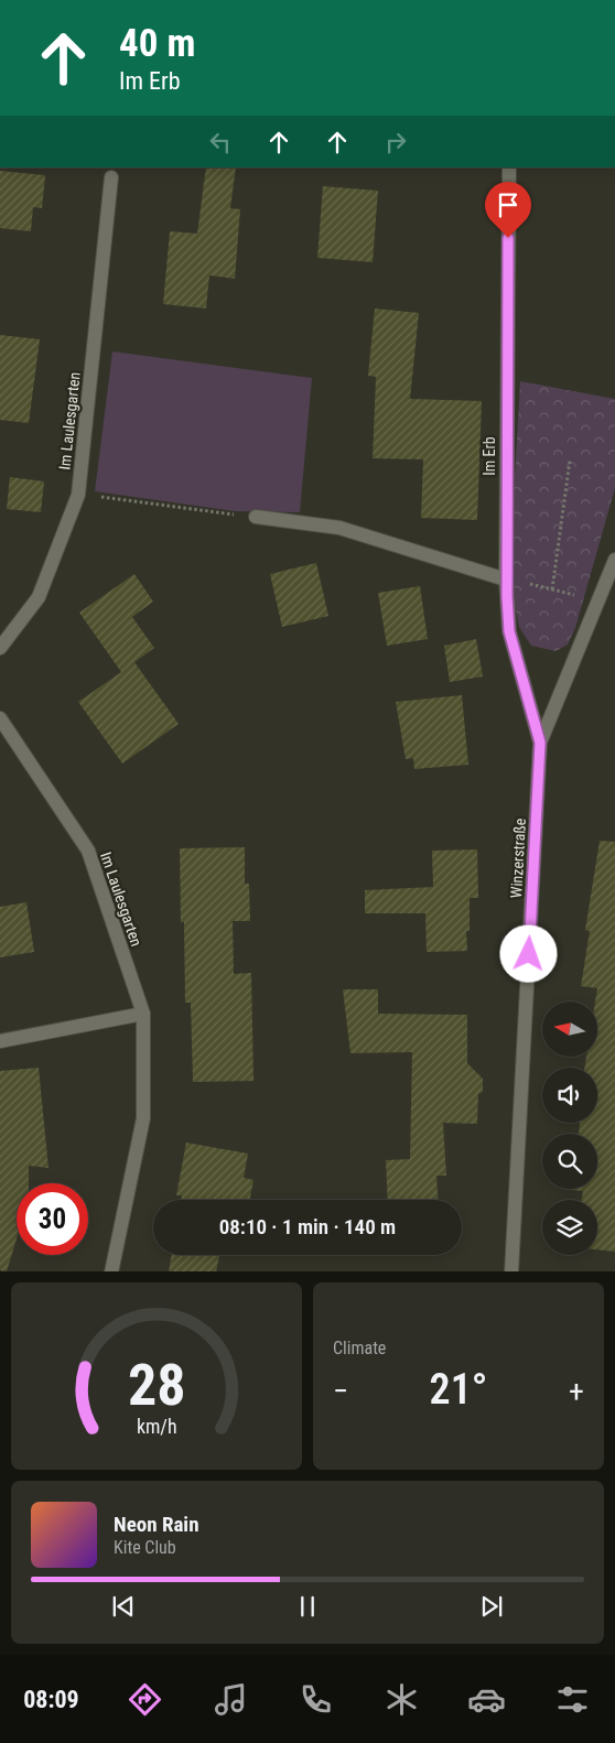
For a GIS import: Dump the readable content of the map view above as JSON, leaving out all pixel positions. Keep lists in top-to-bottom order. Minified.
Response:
{"streets":{"street":["Im Laulesgarten","Im Erb","Winzerstraße"]},"crossings":[["Im Erb","Winzerstraße"]],"north":"left","page":{"turn":["40 m","Im Erb"],"limit":"30","trip":"08:10 · 1 min · 140 m","tile":"Climate","heat":["−","21°","+"],"song":["Neon Rain","Kite Club"],"tabs":"08:09","gauge":["28","km/h"]}}
